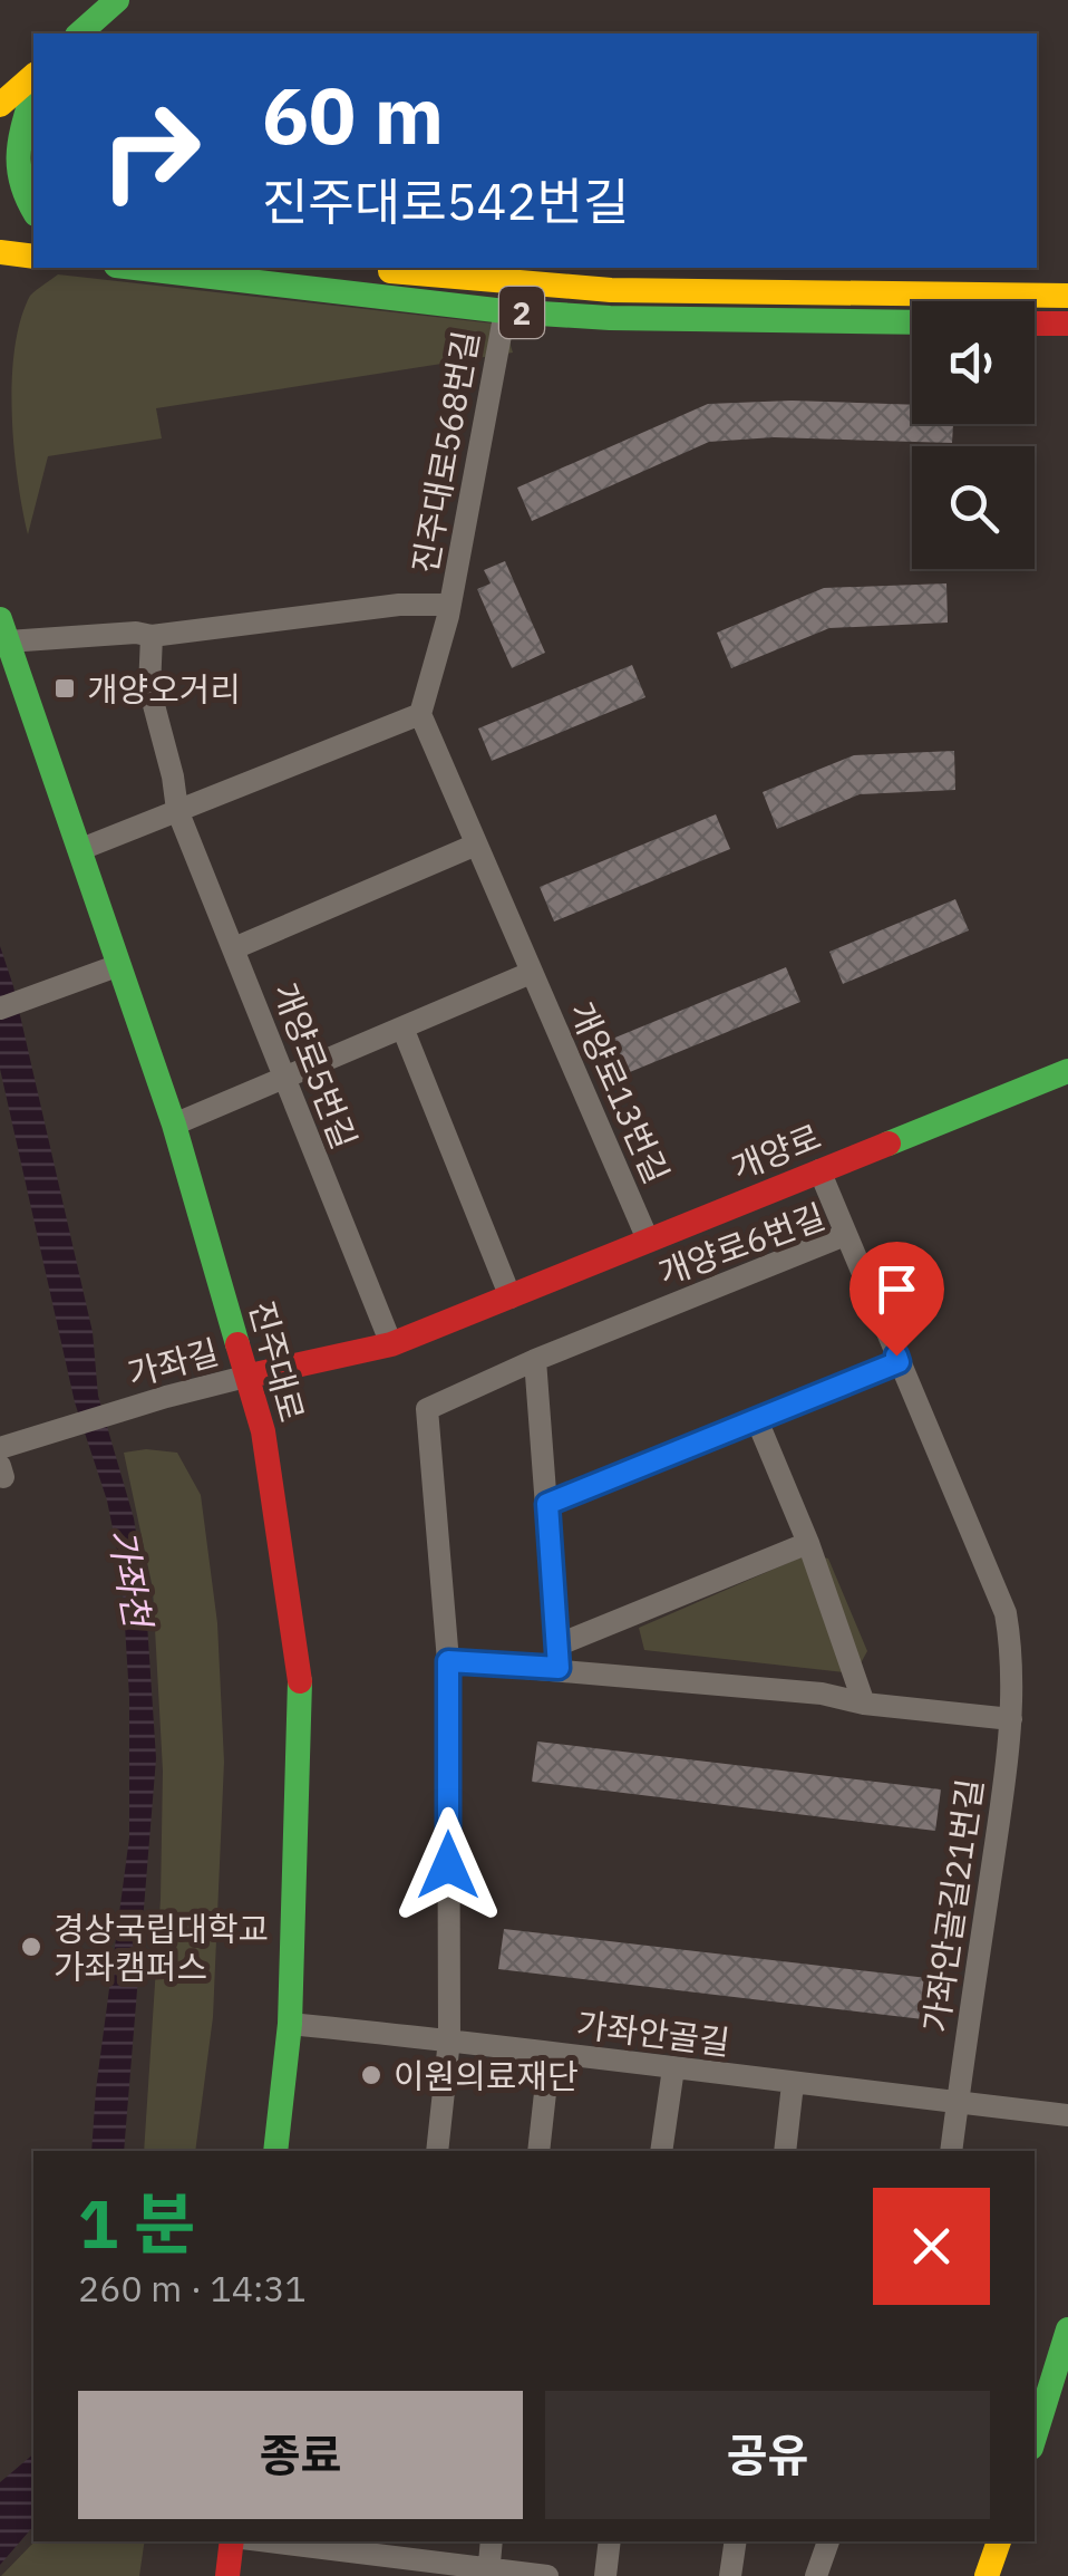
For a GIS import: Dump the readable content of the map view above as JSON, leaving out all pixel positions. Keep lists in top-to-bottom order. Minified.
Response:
{"streets":{"main road":["2","개양로","진주대로"],"street":["진주대로568번길","개양로5번길","개양로13번길","개양로6번길","가좌길","가좌안골길21번길","가좌안골길"]},"crossings":[["2","진주대로568번길"],["진주대로568번길","개양로13번길"],["진주대로568번길","진주대로"],["개양로5번길","개양로"],["개양로13번길","개양로"],["개양로","진주대로"],["개양로","가좌길"],["개양로6번길","가좌안골길21번길"],["진주대로","가좌길"],["진주대로","가좌안골길"],["가좌안골길21번길","가좌안골길"]],"water":["가좌천"],"places":{"transit":["개양오거리"],"other":["경상국립대학교 가좌캠퍼스","이원의료재단"]},"page":{"turn":["60 m","진주대로542번길"],"heading":["1 분","260 m · 14:31"],"buttons":["종료","공유"]}}
